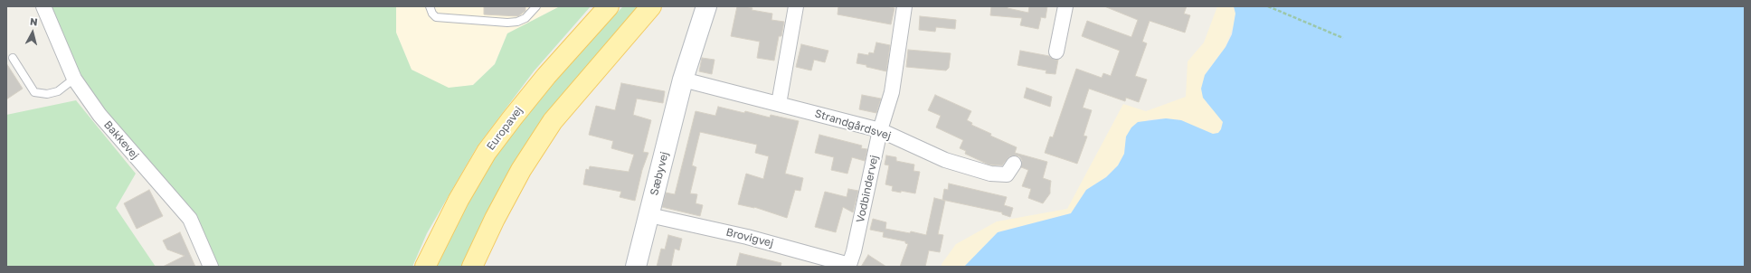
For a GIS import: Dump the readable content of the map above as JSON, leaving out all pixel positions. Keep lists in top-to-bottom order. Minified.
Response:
{"streets":{"main road":["Europavej"],"street":["Strandgårdsvej","Bakkevej","Sæbyvej","Vodbindervej","Brovigvej"]},"crossings":[["Strandgårdsvej","Sæbyvej"],["Strandgårdsvej","Vodbindervej"],["Sæbyvej","Brovigvej"],["Vodbindervej","Brovigvej"]],"north":"top"}
